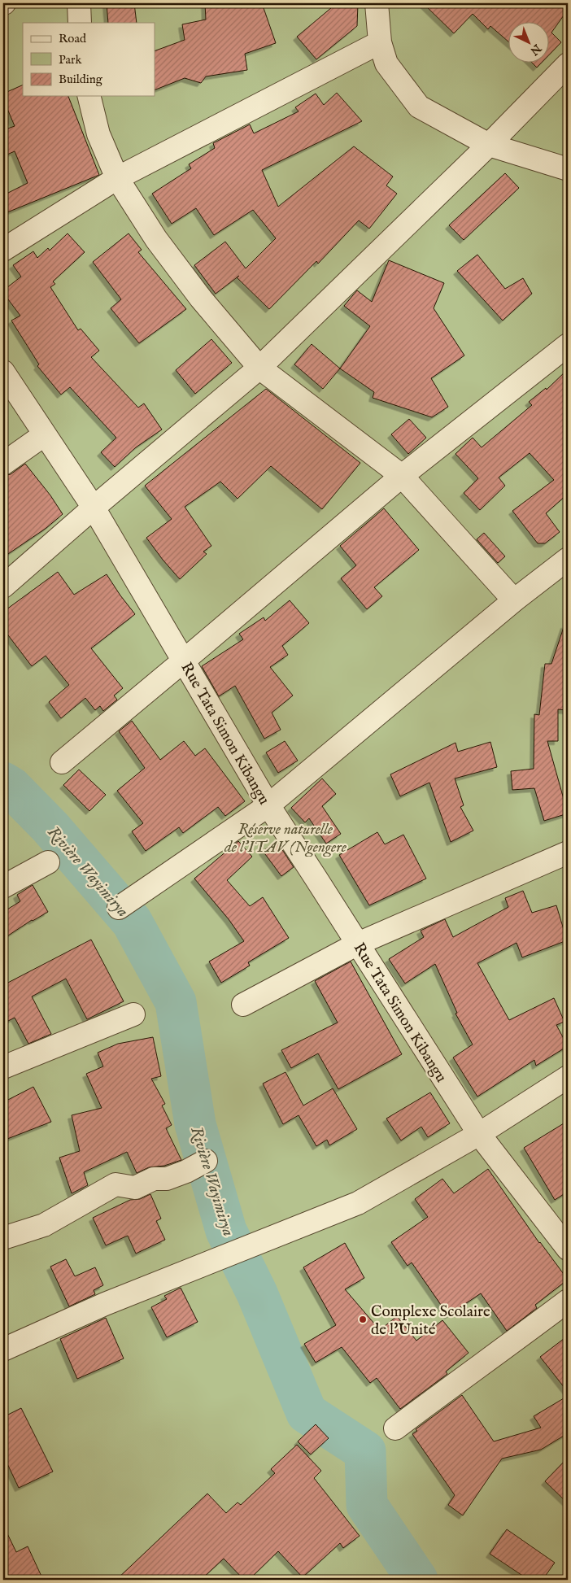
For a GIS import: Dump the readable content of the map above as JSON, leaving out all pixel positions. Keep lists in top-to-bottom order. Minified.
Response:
{"streets":{"street":["Rue Tata Simon Kibangu"]},"water":["Rivière Wayimirya"],"parks":["Réserve naturelle de l'ITAV (Ngengere"],"places":["Complexe Scolaire de l'Unité"],"legend":["Road","Park","Building"],"north":"bottom right"}
